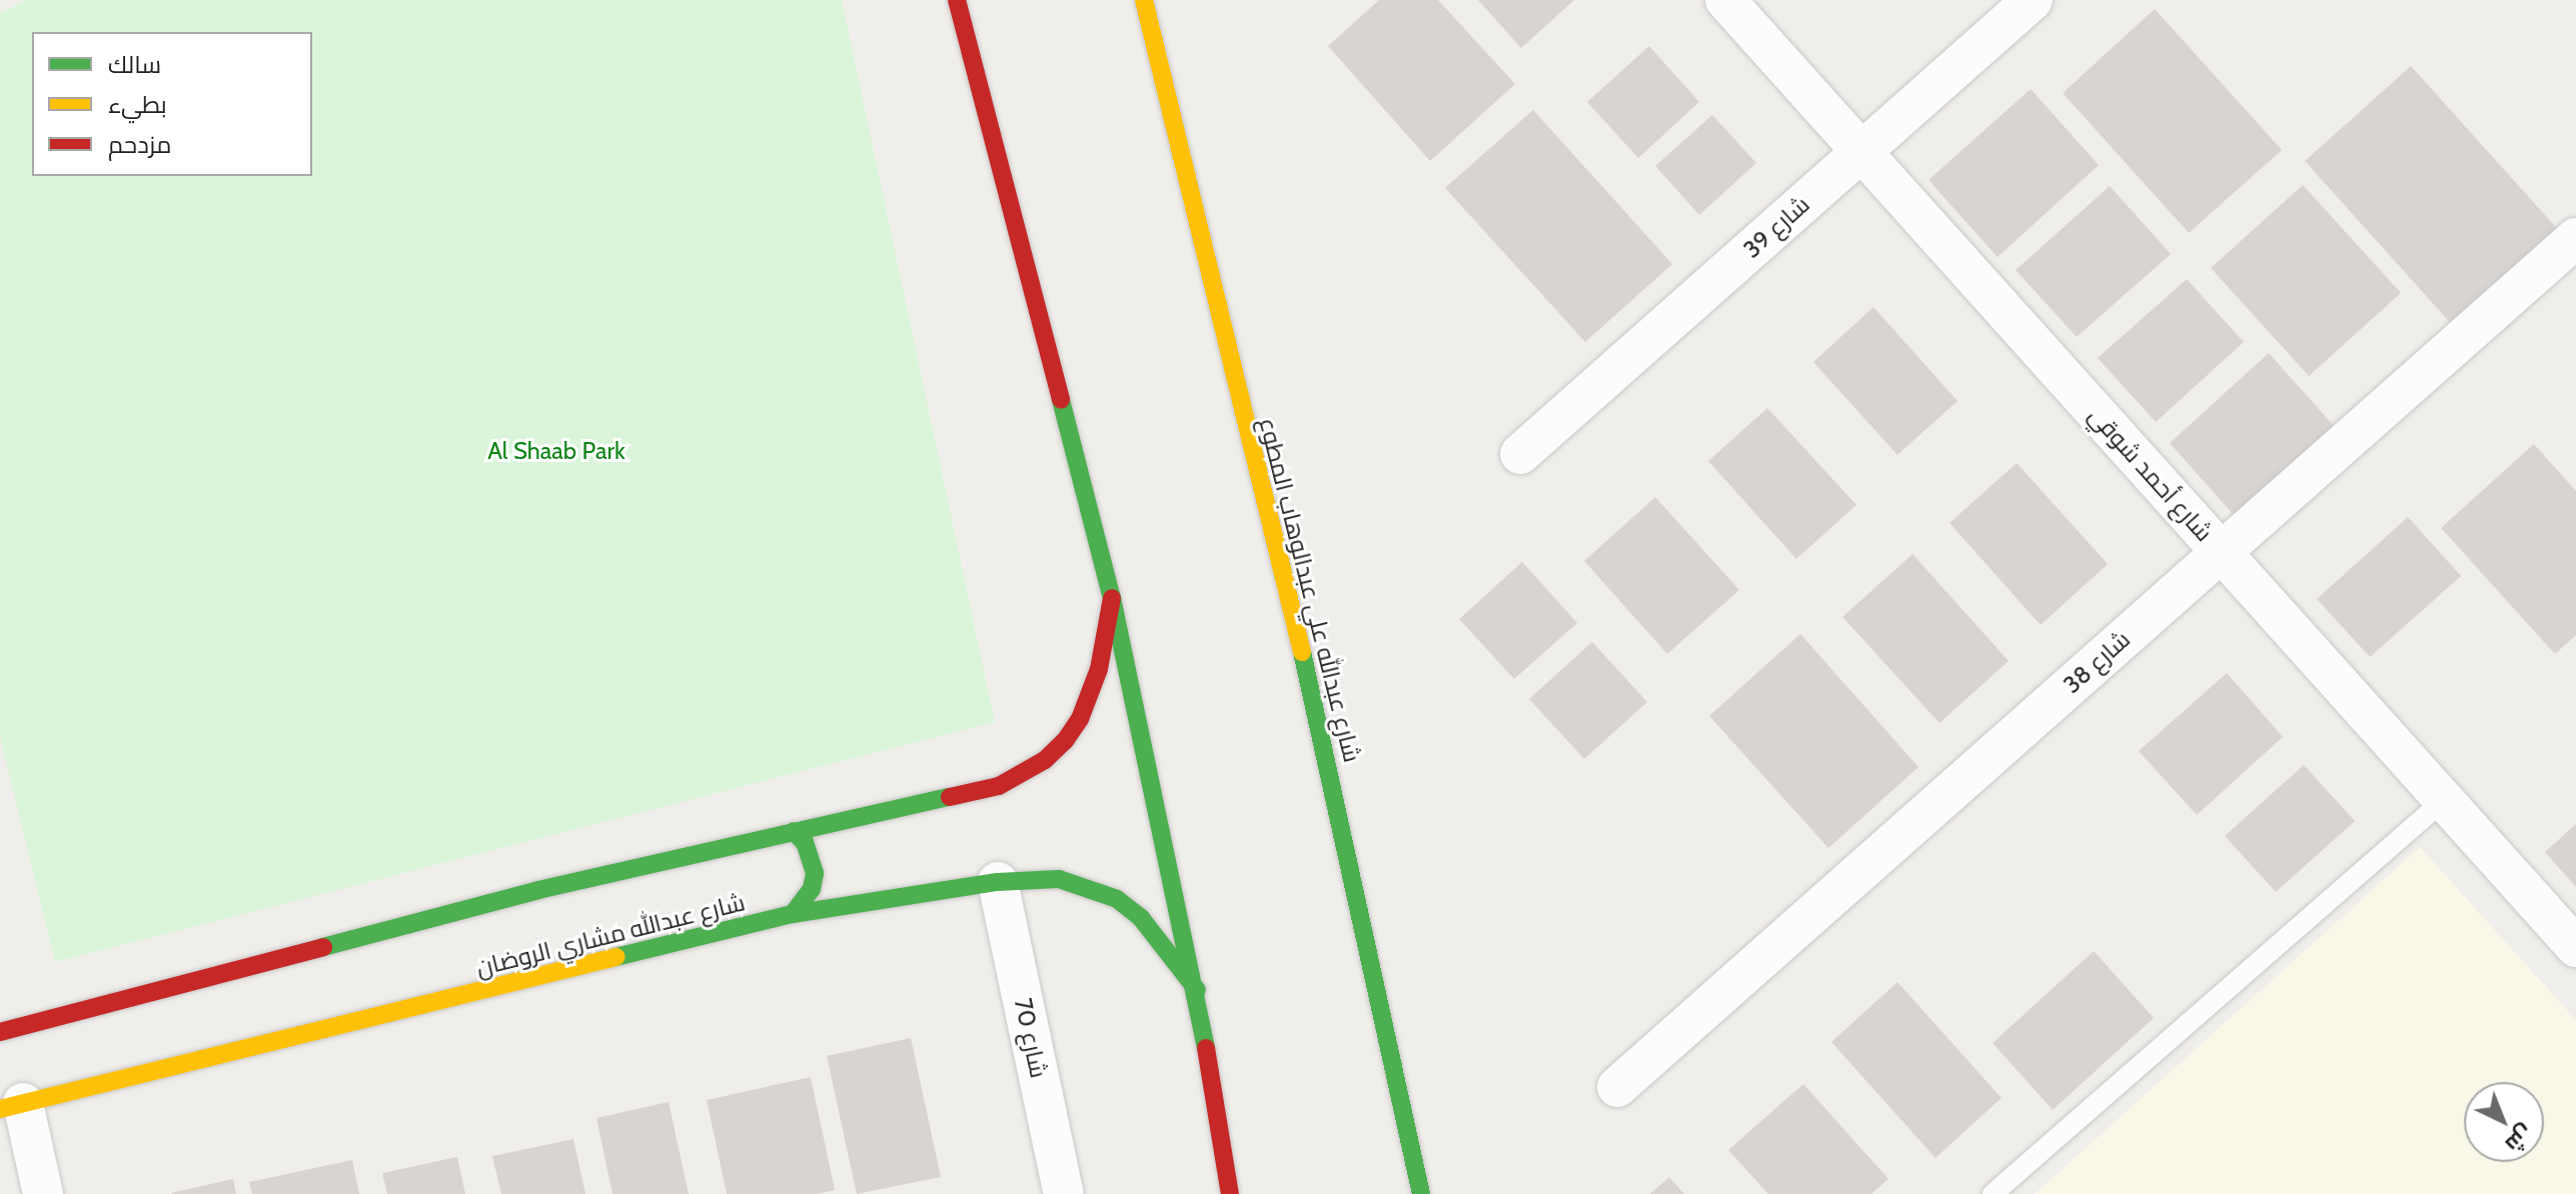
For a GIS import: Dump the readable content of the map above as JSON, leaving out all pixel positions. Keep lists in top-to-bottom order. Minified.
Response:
{"streets":{"street":["شارع 39","شارع أحمد شوقي","شارع عبدالله علي عبدالوهاب المطوع","شارع 38","شارع عبدالله مشاري الروضان","شارع 70"]},"crossings":[["شارع 39","شارع أحمد شوقي"],["شارع أحمد شوقي","شارع 38"],["شارع عبدالله مشاري الروضان","شارع 70"]],"parks":["Al Shaab Park"],"legend":["سالك","بطيء","مزدحم"],"north":"bottom right"}
